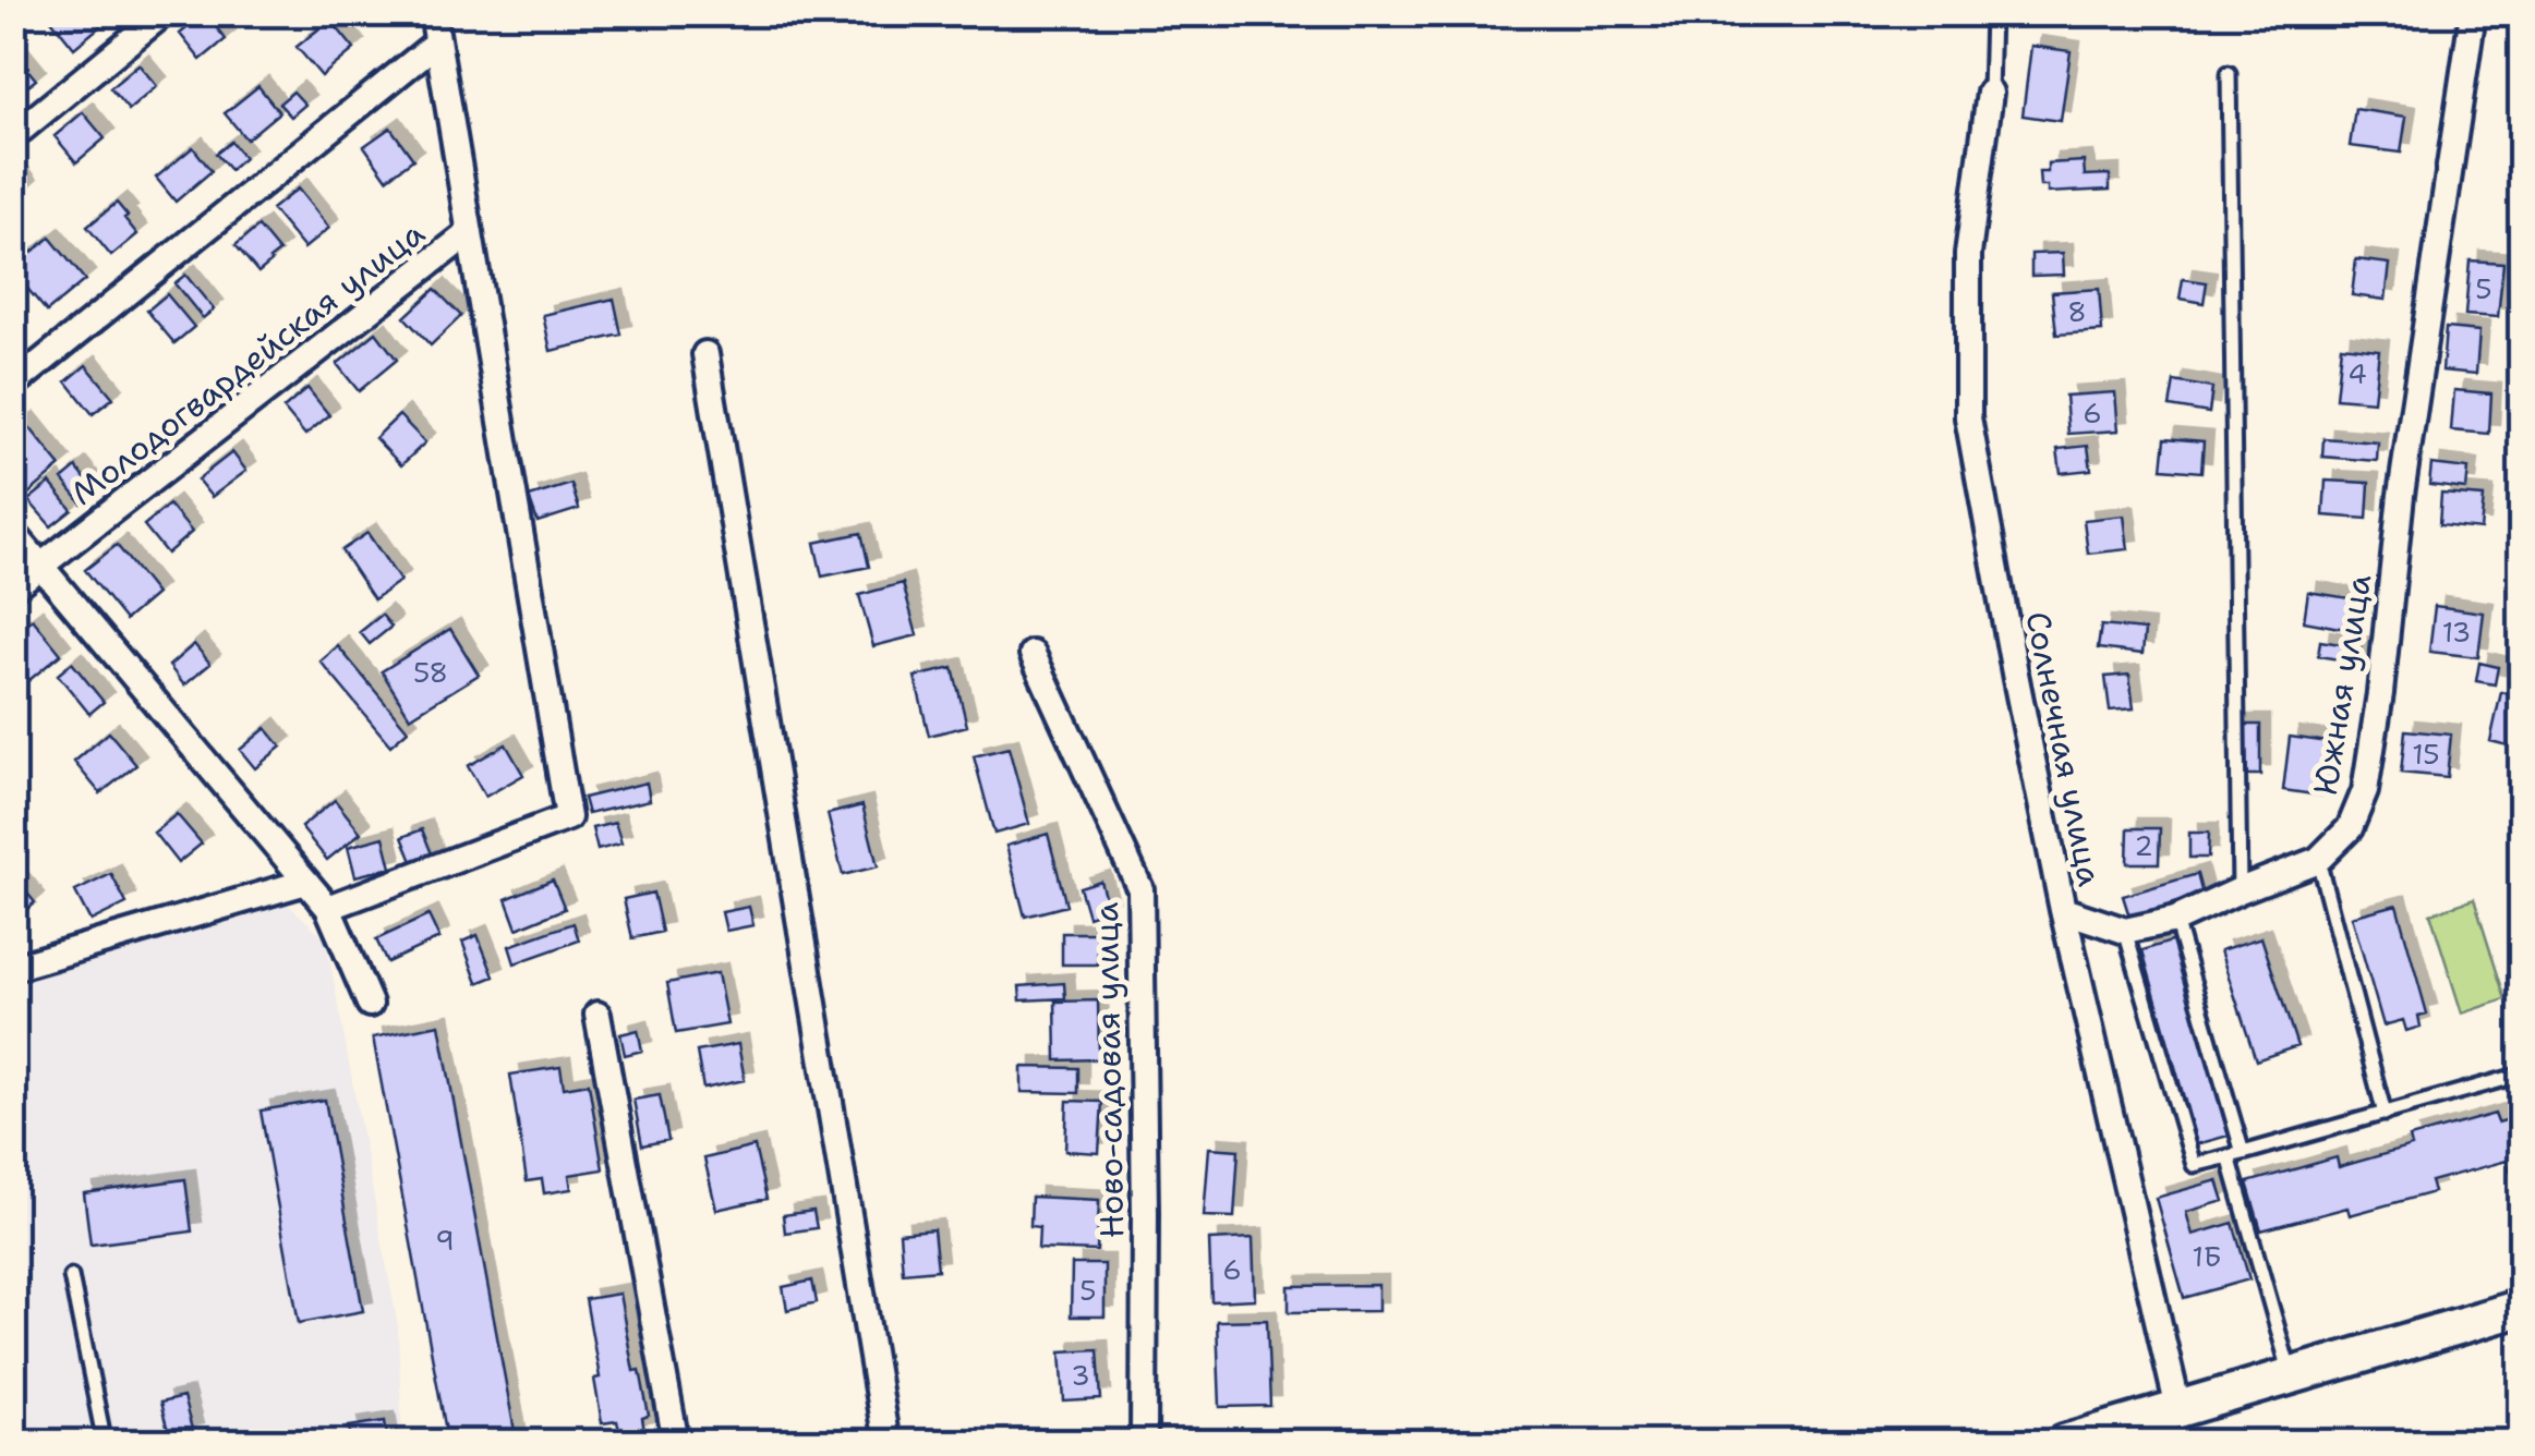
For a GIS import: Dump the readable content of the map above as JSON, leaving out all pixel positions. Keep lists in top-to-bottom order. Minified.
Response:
{"streets":{"street":["Молодогвардейская улица","Южная улица","Солнечная улица","Ново-садовая улица"]},"house_numbers":["5","8","4","6","13","58","15","2","9","1Б","6","5","3"]}
